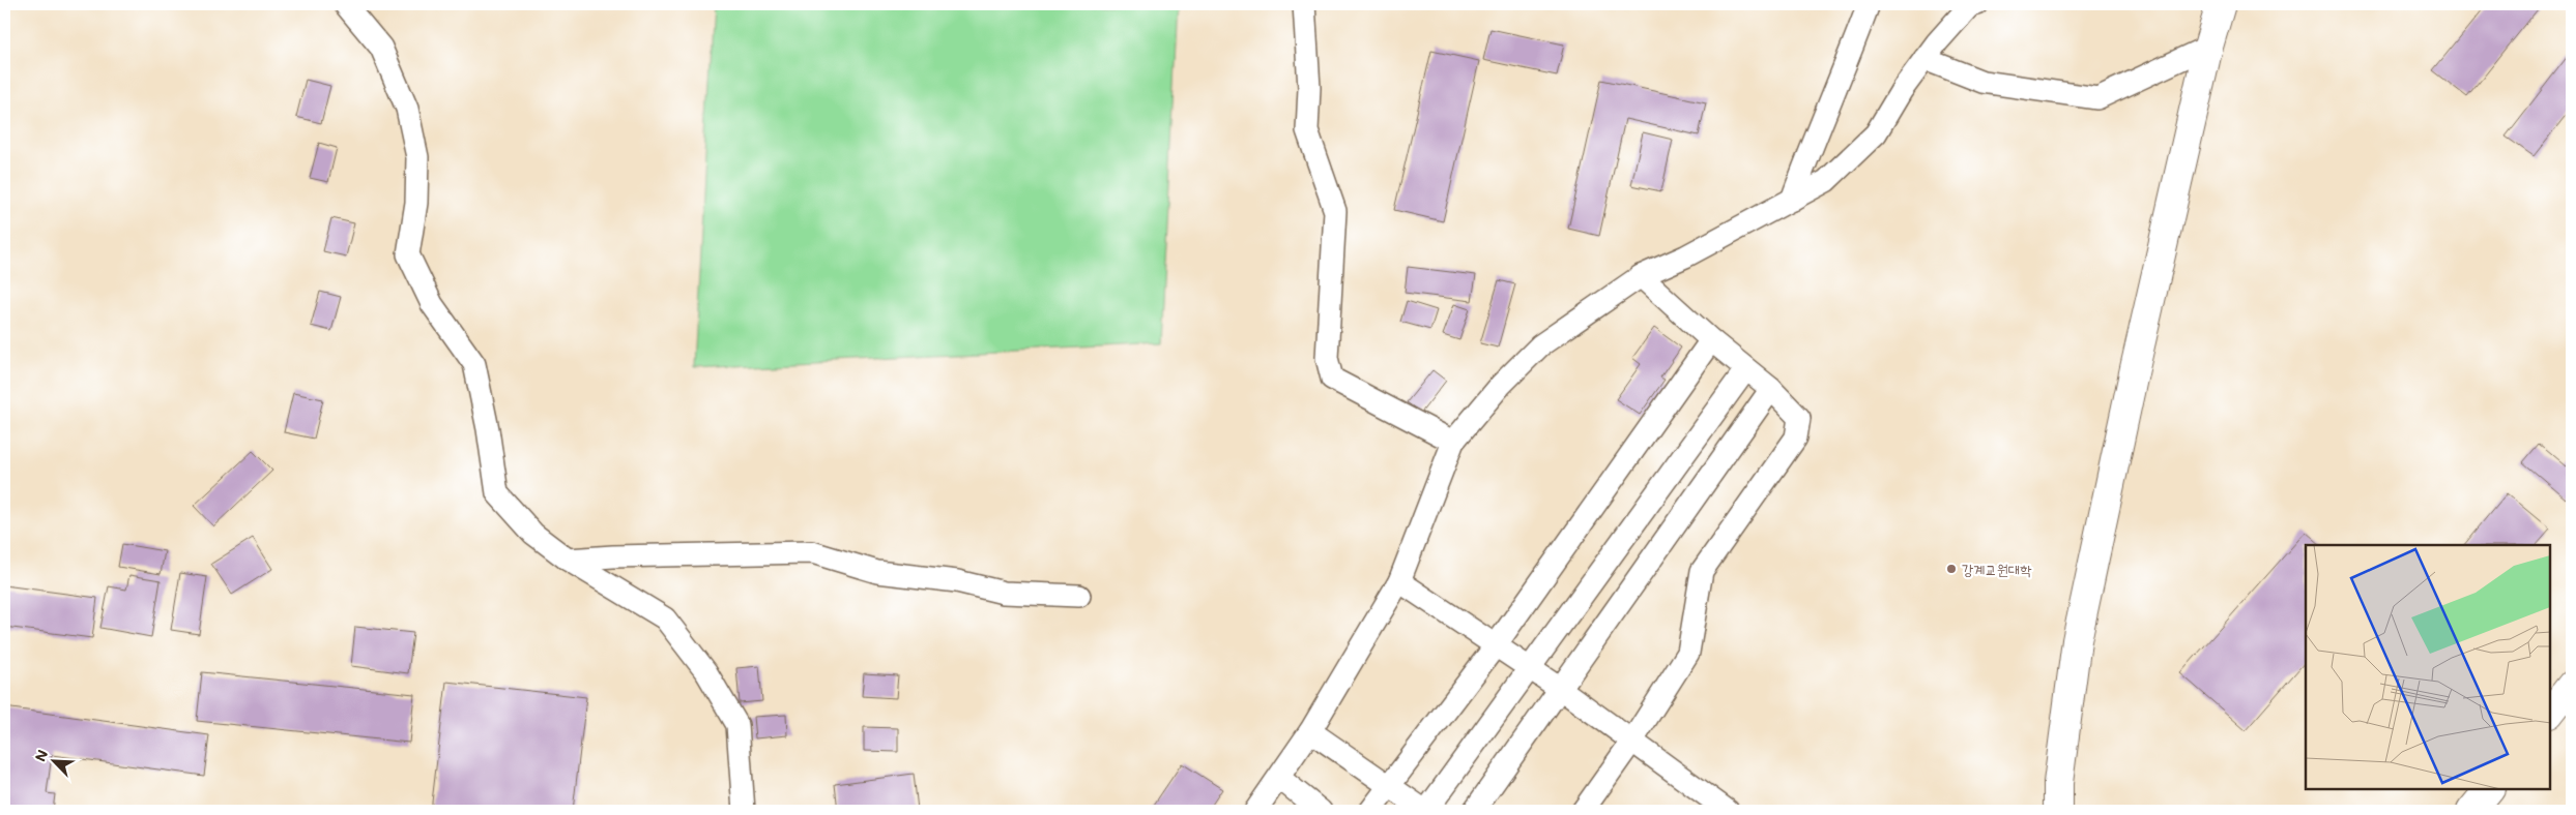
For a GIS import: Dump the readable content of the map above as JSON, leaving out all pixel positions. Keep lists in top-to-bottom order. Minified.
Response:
{"places":["강계교원대학"],"north":"top left"}
